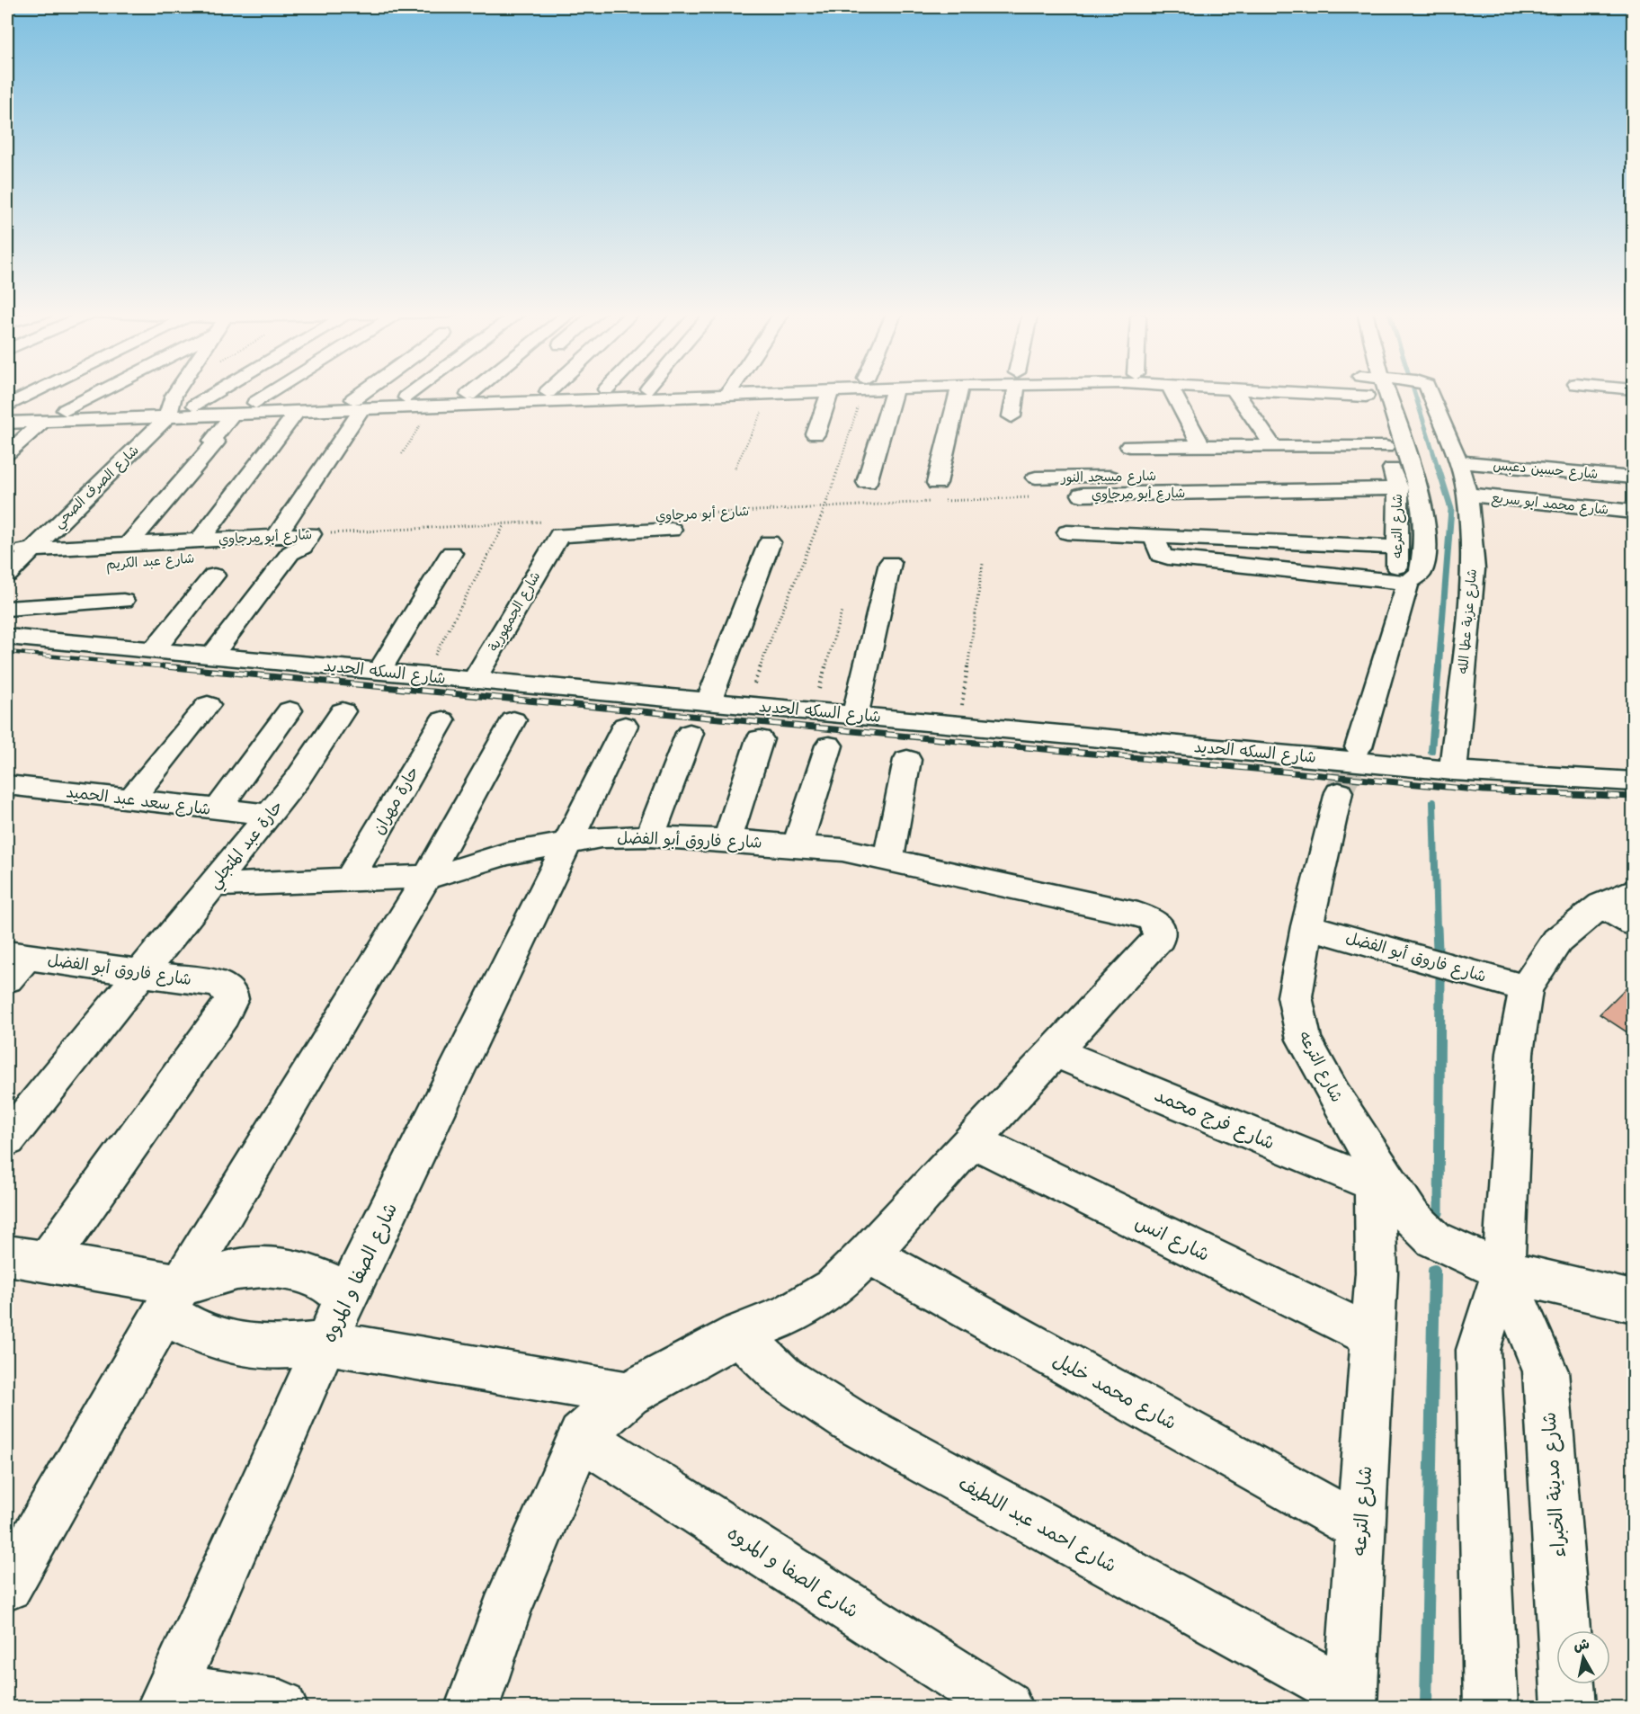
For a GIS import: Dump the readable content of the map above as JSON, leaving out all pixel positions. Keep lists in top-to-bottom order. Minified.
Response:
{"streets":{"street":["شارع حسين دعبس","شارع مسجد النور","شارع الصرف الصحي","شارع أبو مرجاوي","شارع محمد ابو سريع","شارع الترعه","شارع عبد الكريم","شارع الجمهورية","شارع عزبة عطا الله","شارع السكه الحديد","شارع سعد عبد الحميد","حارة مهران","شارع فاروق أبو الفضل","حارة عبد المتجلي","شارع فرج محمد","شارع انس","شارع الصفا و المروه","شارع محمد خليل","شارع مدينة الخبراء","شارع احمد عبد اللطيف"]},"crossings":[["شارع حسين دعبس","شارع عزبة عطا الله"],["شارع مسجد النور","شارع أبو مرجاوي"],["شارع الصرف الصحي","شارع أبو مرجاوي"],["شارع أبو مرجاوي","شارع الترعه"],["شارع أبو مرجاوي","شارع عبد الكريم"],["شارع أبو مرجاوي","شارع الجمهورية"],["شارع محمد ابو سريع","شارع عزبة عطا الله"],["شارع الترعه","شارع فاروق أبو الفضل"],["شارع الترعه","شارع فرج محمد"],["شارع الترعه","شارع انس"],["شارع الترعه","شارع محمد خليل"],["شارع الترعه","شارع مدينة الخبراء"],["شارع الترعه","شارع احمد عبد اللطيف"],["شارع الجمهورية","شارع السكه الحديد"],["شارع عزبة عطا الله","شارع السكه الحديد"],["شارع سعد عبد الحميد","حارة عبد المتجلي"],["حارة مهران","شارع فاروق أبو الفضل"],["شارع فاروق أبو الفضل","حارة عبد المتجلي"],["شارع فاروق أبو الفضل","شارع فرج محمد"],["شارع فاروق أبو الفضل","شارع الصفا و المروه"],["شارع فاروق أبو الفضل","شارع مدينة الخبراء"]],"north":"top"}
